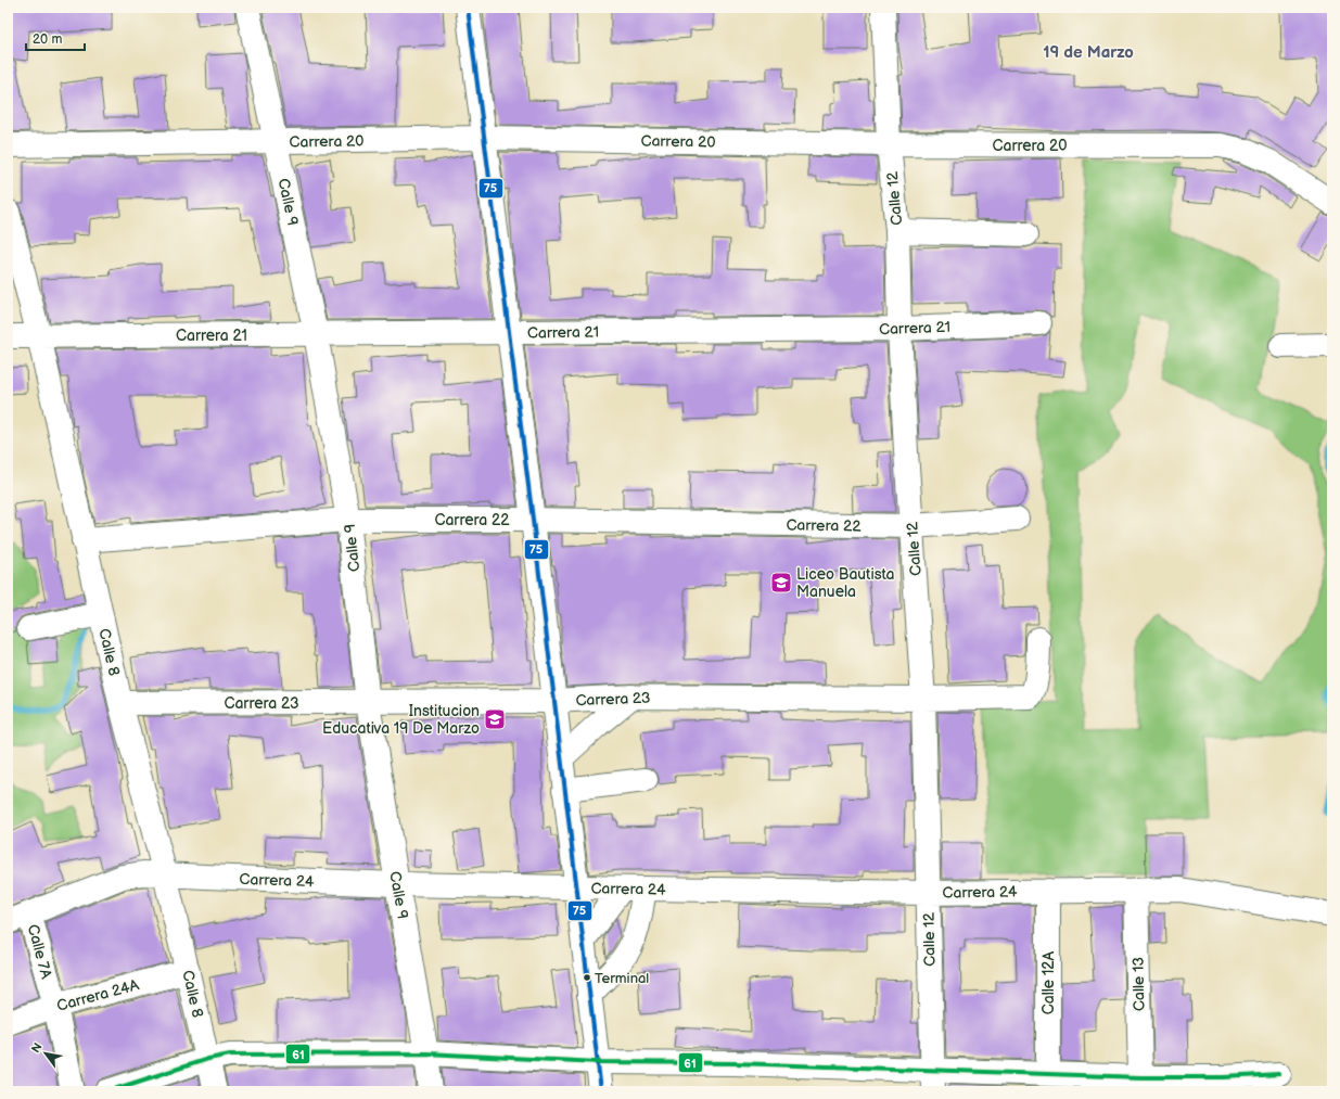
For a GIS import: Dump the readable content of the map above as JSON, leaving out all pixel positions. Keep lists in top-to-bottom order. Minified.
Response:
{"streets":{"street":["Carrera 20","Calle 12","Calle 9","Carrera 21","Carrera 22","Calle 8","Carrera 23","Carrera 24","Calle 7A","Calle 12A","Calle 13","Carrera 24A"]},"crossings":[["Carrera 20","Calle 12"],["Carrera 20","Calle 9"],["Calle 12","Carrera 21"],["Calle 12","Carrera 22"],["Calle 12","Carrera 23"],["Calle 12","Carrera 24"],["Calle 9","Carrera 21"],["Calle 9","Carrera 22"],["Calle 9","Carrera 23"],["Calle 9","Carrera 24"],["Carrera 21","Calle 8"],["Carrera 22","Calle 8"],["Calle 8","Carrera 23"],["Calle 8","Carrera 24"],["Calle 8","Carrera 24A"],["Carrera 24","Calle 7A"],["Carrera 24","Calle 12A"],["Carrera 24","Calle 13"],["Calle 7A","Carrera 24A"]],"districts":["19 de Marzo"],"places":{"school or university":["Liceo Bautista Manuela","Institucion Educativa 19 De Marzo"],"other":["Terminal"]},"lines":["transit line 75","transit line 61"],"scale_bar":"20 m","north":"top left"}
